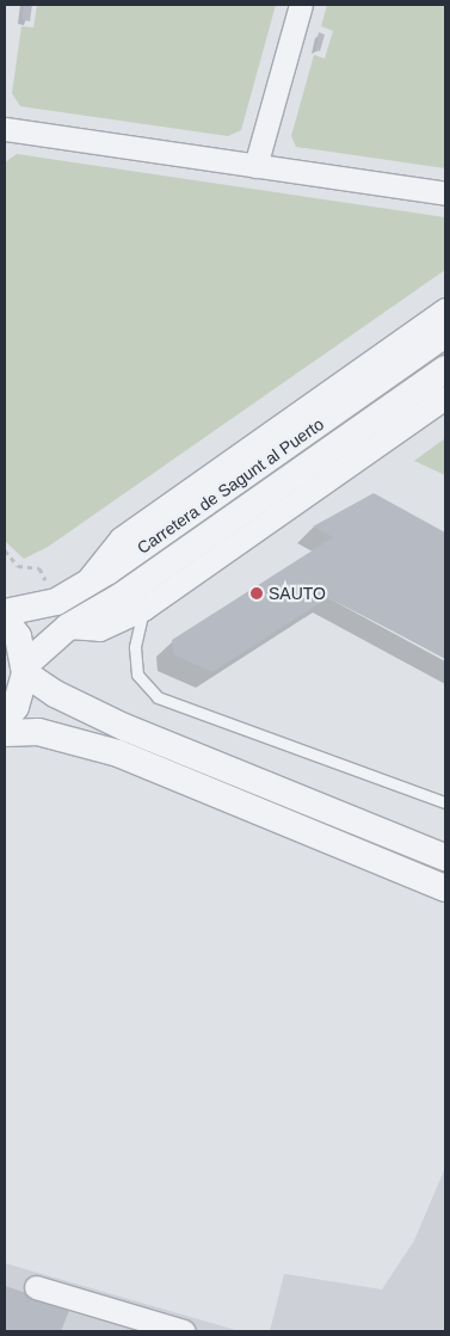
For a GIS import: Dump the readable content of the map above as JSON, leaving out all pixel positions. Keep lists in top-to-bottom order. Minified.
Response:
{"streets":{"street":["Carretera de Sagunt al Puerto"]},"places":["SAUTO"]}
